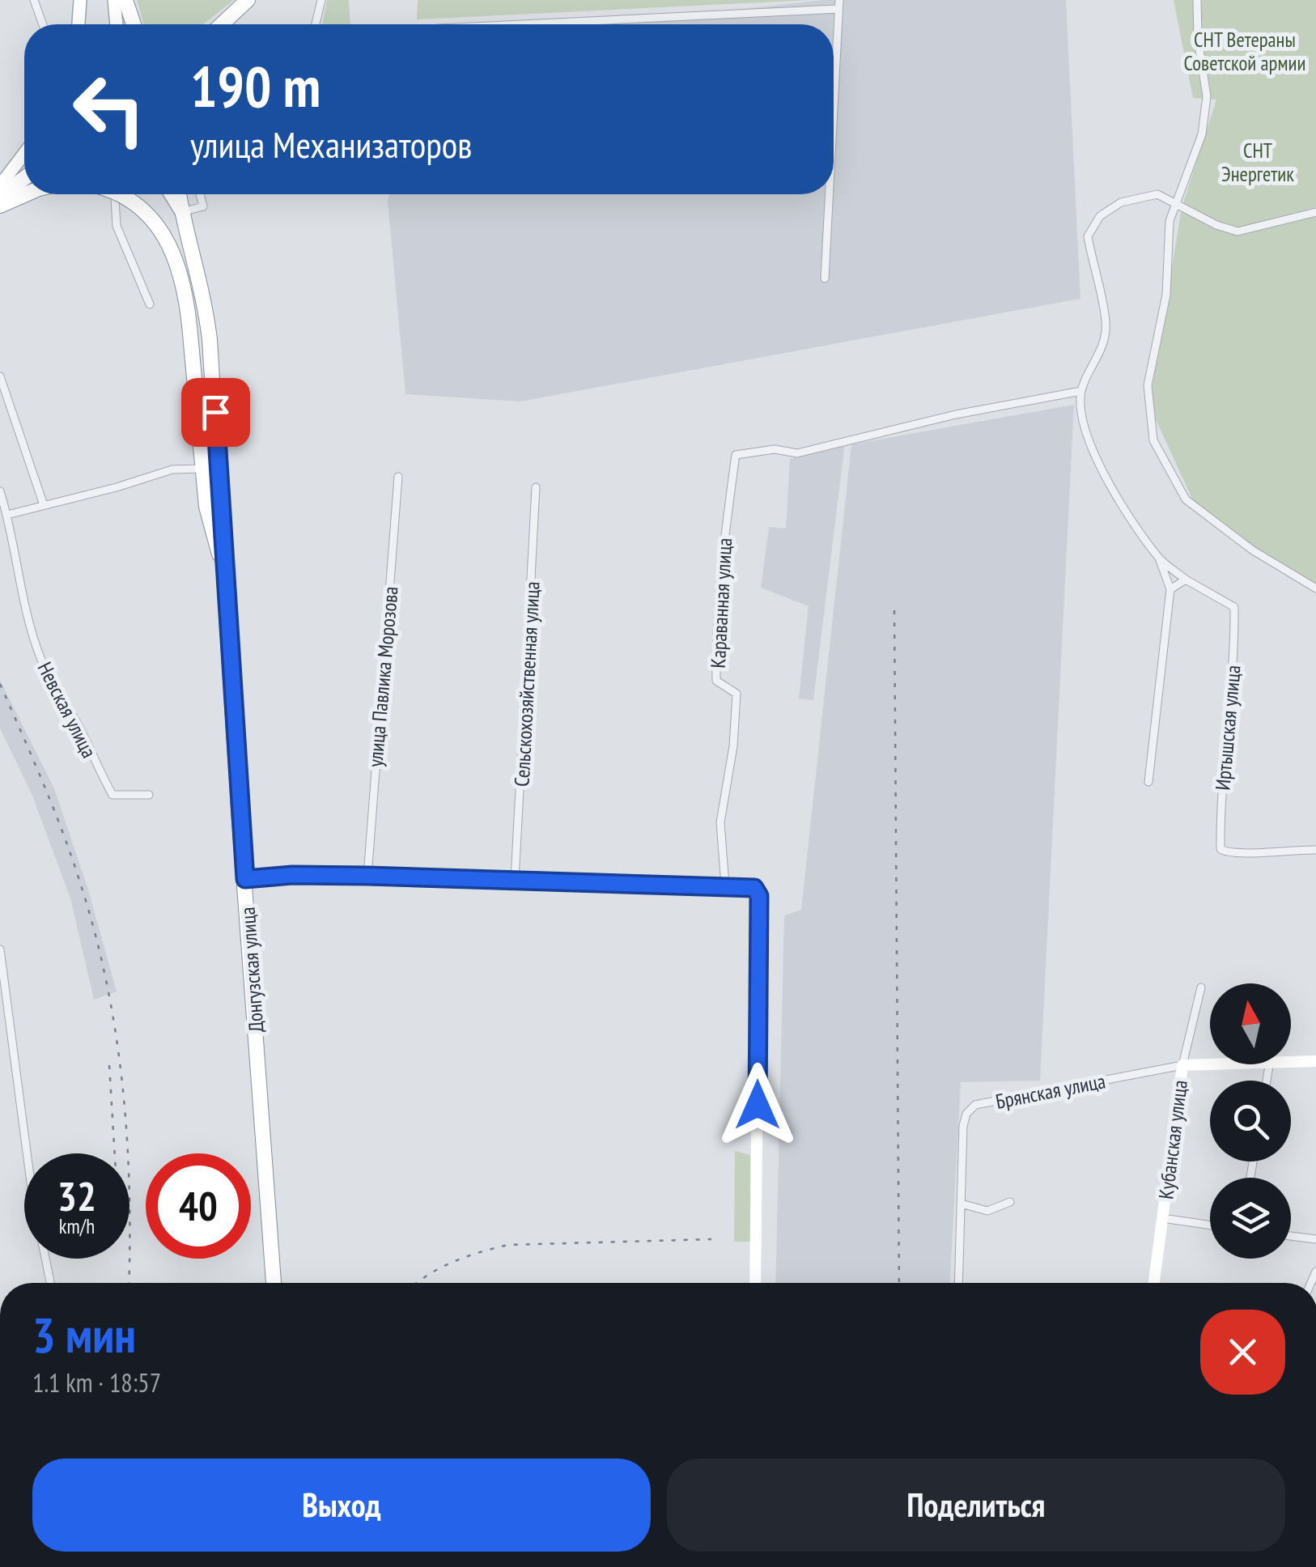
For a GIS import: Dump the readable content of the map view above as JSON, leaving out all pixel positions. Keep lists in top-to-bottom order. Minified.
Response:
{"streets":{"highway":["Донгузская улица"],"street":["Караванная улица","улица Павлика Морозова","Сельскохозяйственная улица","Невская улица","Иртышская улица","Брянская улица","Кубанская улица"]},"crossings":[["Брянская улица","Кубанская улица"]],"parks":["СНТ Ветераны Советской армии","СНТ Энергетик"],"north":"top","page":{"turn":["190 m","улица Механизаторов"],"speed":"32 km/h","limit":"40","heading":["3 мин","1.1 km · 18:57"],"buttons":["Выход","Поделиться"]}}
